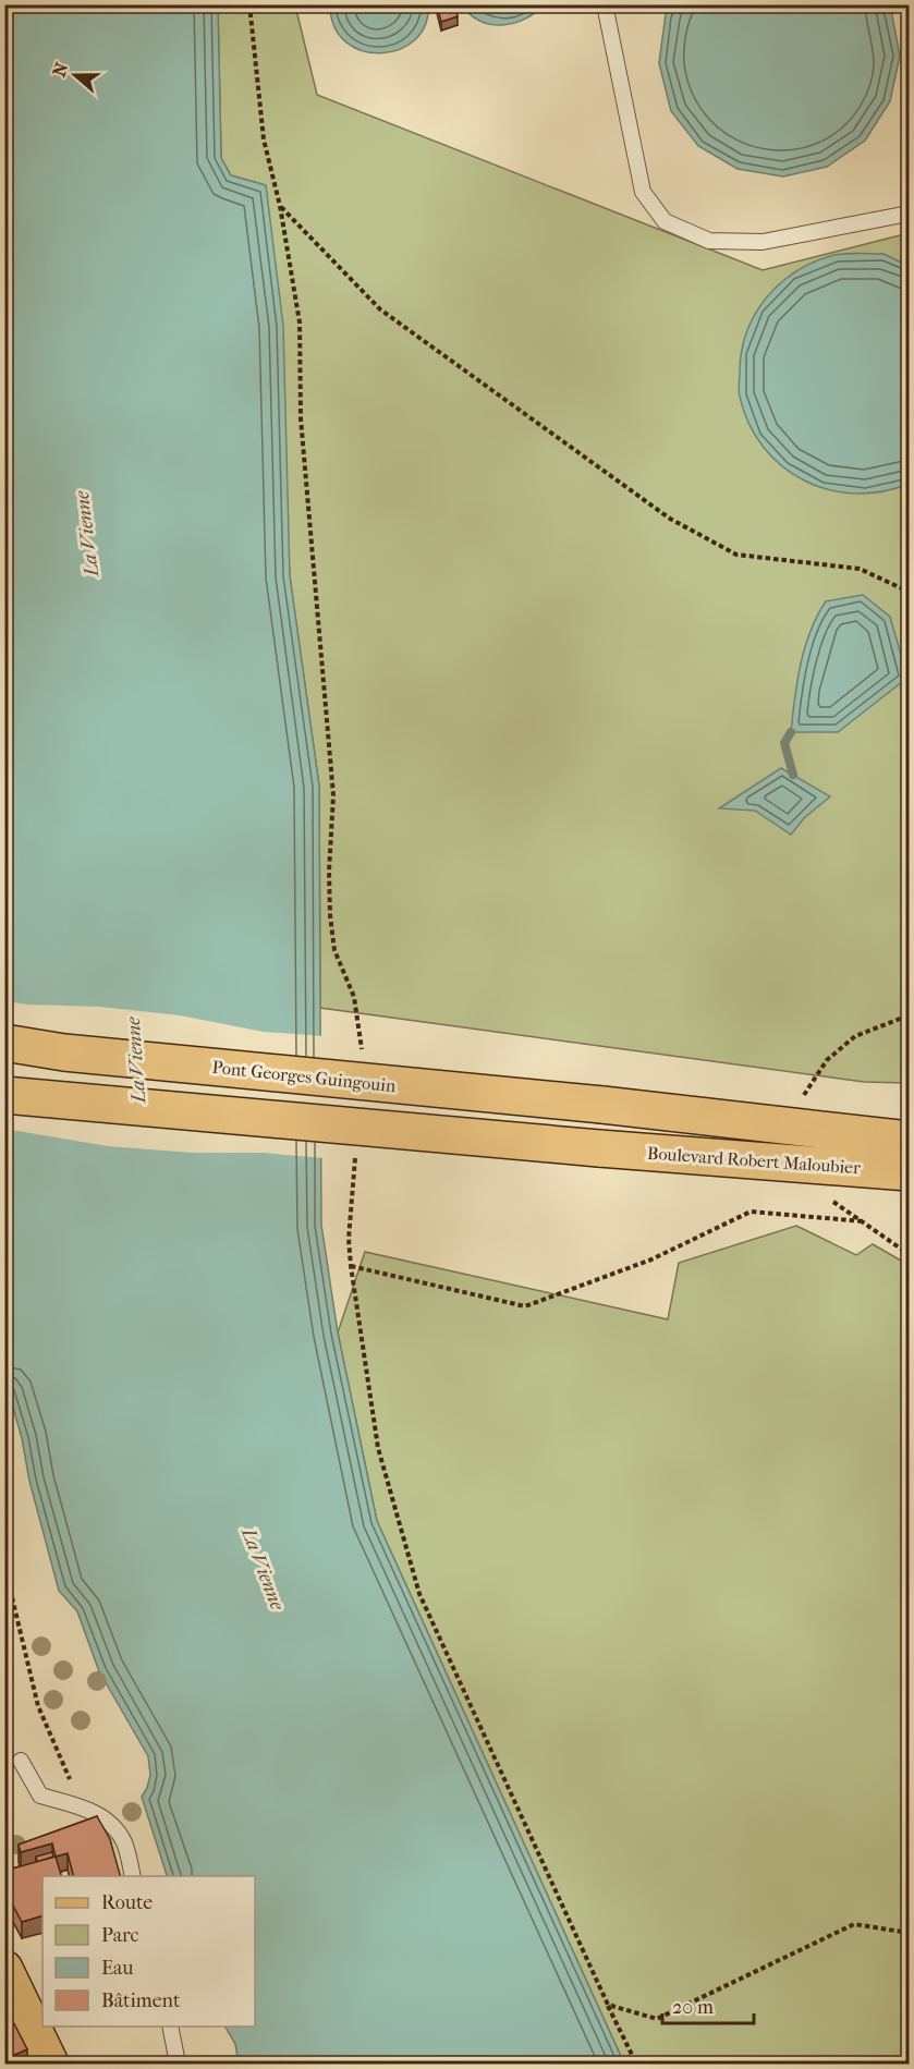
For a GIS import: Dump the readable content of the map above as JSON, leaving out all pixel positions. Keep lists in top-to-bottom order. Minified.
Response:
{"streets":{"main road":["Pont Georges Guingouin","Boulevard Robert Maloubier"]},"crossings":[["Pont Georges Guingouin","Boulevard Robert Maloubier"]],"water":["La Vienne"],"legend":["Route","Parc","Eau","Bâtiment"],"scale_bar":"20 m","north":"left"}
